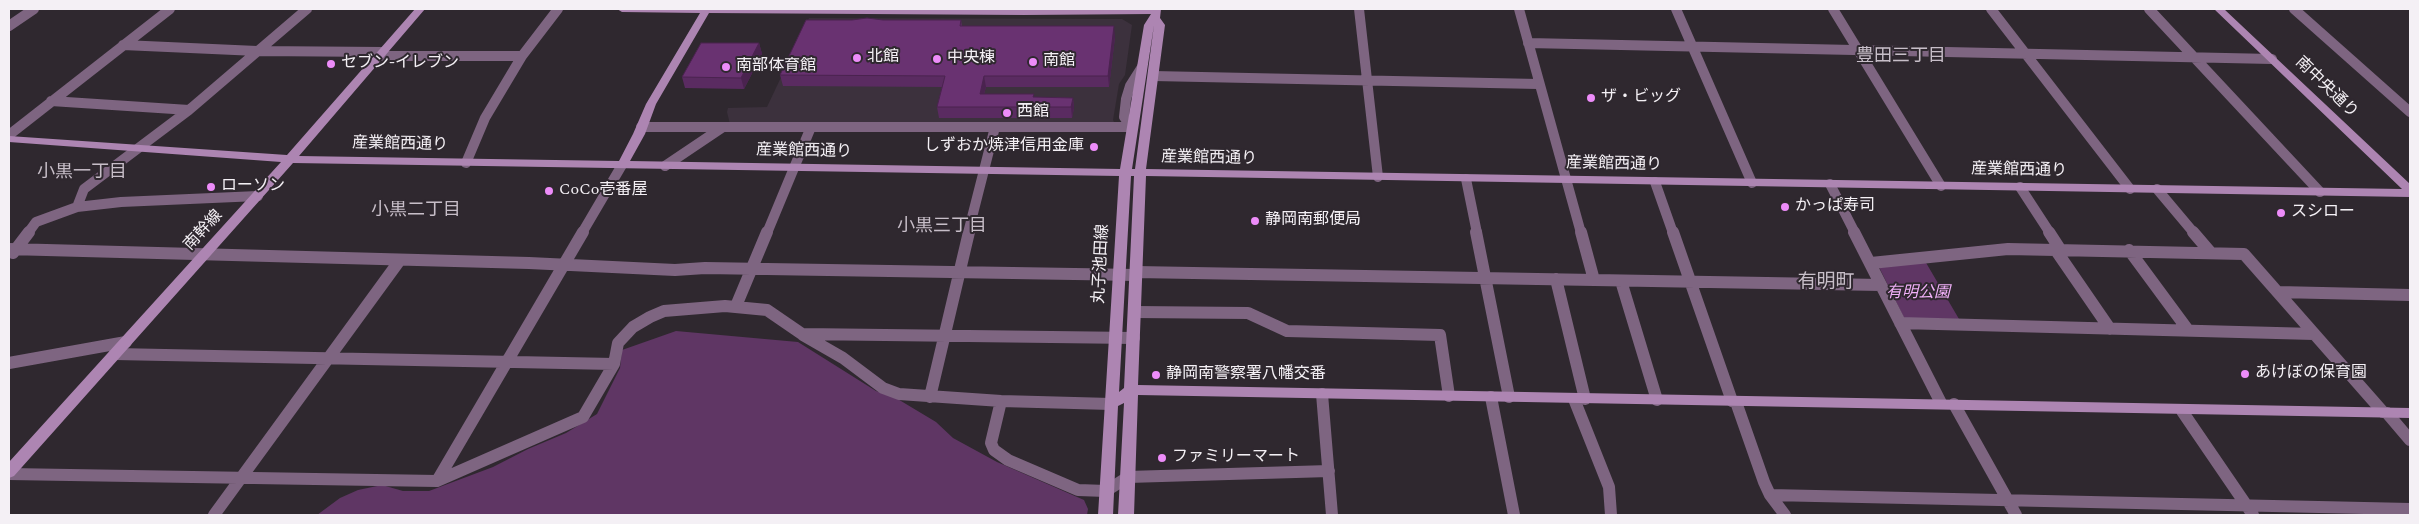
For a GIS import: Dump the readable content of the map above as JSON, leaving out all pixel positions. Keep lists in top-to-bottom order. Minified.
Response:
{"streets":{"street":["南中央通り","産業館西通り","南幹線","丸子池田線"]},"crossings":[["南中央通り","産業館西通り"],["産業館西通り","南幹線"],["産業館西通り","丸子池田線"]],"districts":["豊田三丁目","小黒一丁目","小黒二丁目","小黒三丁目","有明町"],"parks":["有明公園"],"places":["北館","中央棟","南館","セブン-イレブン","南部体育館","ザ・ビッグ","西館","しずおか焼津信用金庫","ローソン","CoCo壱番屋","かっぱ寿司","スシロー","静岡南郵便局","あけぼの保育園","静岡南警察署八幡交番","ファミリーマート"]}
